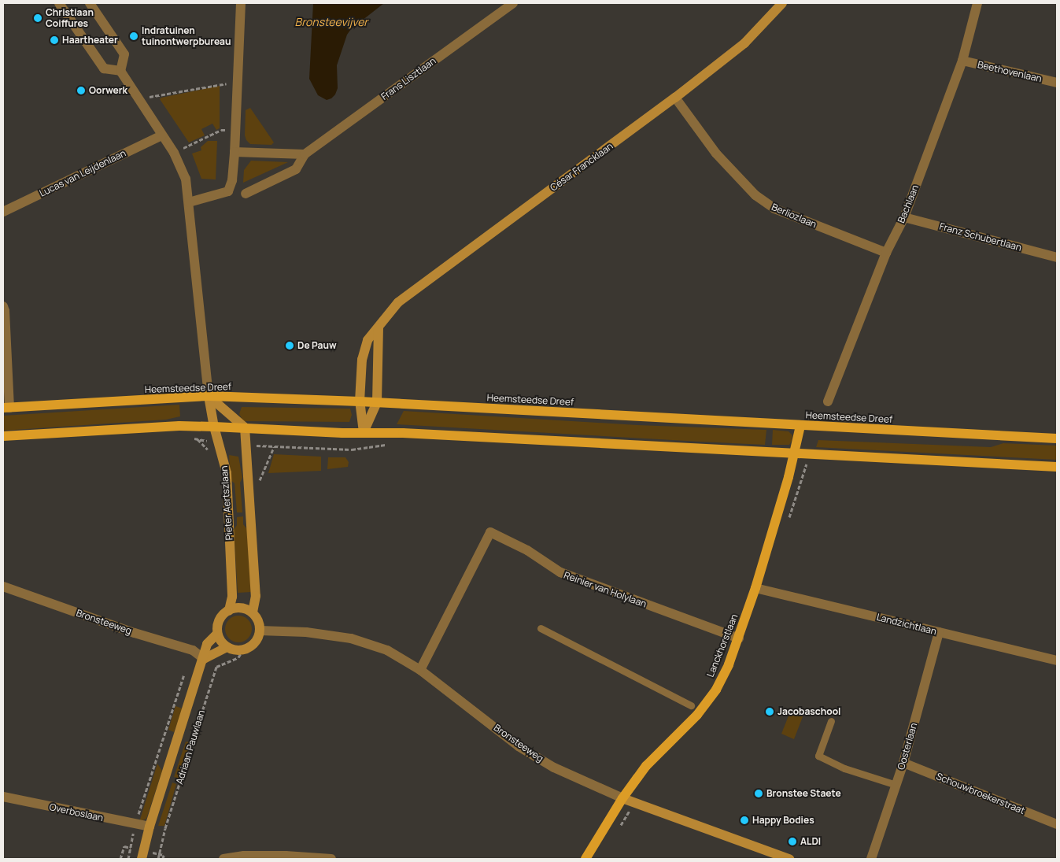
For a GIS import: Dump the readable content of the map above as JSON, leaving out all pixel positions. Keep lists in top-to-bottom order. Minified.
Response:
{"streets":{"main road":["Heemsteedse Dreef","Lanckhorstlaan"],"street":["Beethovenlaan","Frans Lisztlaan","César Francklaan","Lucas van Leijdenlaan","Bachlaan","Berliozlaan","Franz Schubertlaan","Pieter Aertszlaan","Reinier van Holylaan","Bronsteeweg","Landzichtlaan","Oosterlaan","Adriaan Pauwlaan","Schouwbroekerstraat","Overboslaan"]},"crossings":[["Beethovenlaan","Bachlaan"],["César Francklaan","Berliozlaan"],["César Francklaan","Heemsteedse Dreef"],["Lucas van Leijdenlaan","Pieter Aertszlaan"],["Bachlaan","Berliozlaan"],["Bachlaan","Franz Schubertlaan"],["Heemsteedse Dreef","Pieter Aertszlaan"],["Heemsteedse Dreef","Lanckhorstlaan"],["Pieter Aertszlaan","Bronsteeweg"],["Pieter Aertszlaan","Adriaan Pauwlaan"],["Reinier van Holylaan","Bronsteeweg"],["Reinier van Holylaan","Lanckhorstlaan"],["Bronsteeweg","Lanckhorstlaan"],["Bronsteeweg","Adriaan Pauwlaan"],["Landzichtlaan","Lanckhorstlaan"],["Landzichtlaan","Oosterlaan"],["Oosterlaan","Schouwbroekerstraat"],["Adriaan Pauwlaan","Overboslaan"]],"water":["Bronsteevijver"],"places":["Christiaan Coiffures","Indratuinen tuinontwerpbureau","Haartheater","Oorwerk","De Pauw","Jacobaschool","Bronstee Staete","Happy Bodies","ALDI"]}
